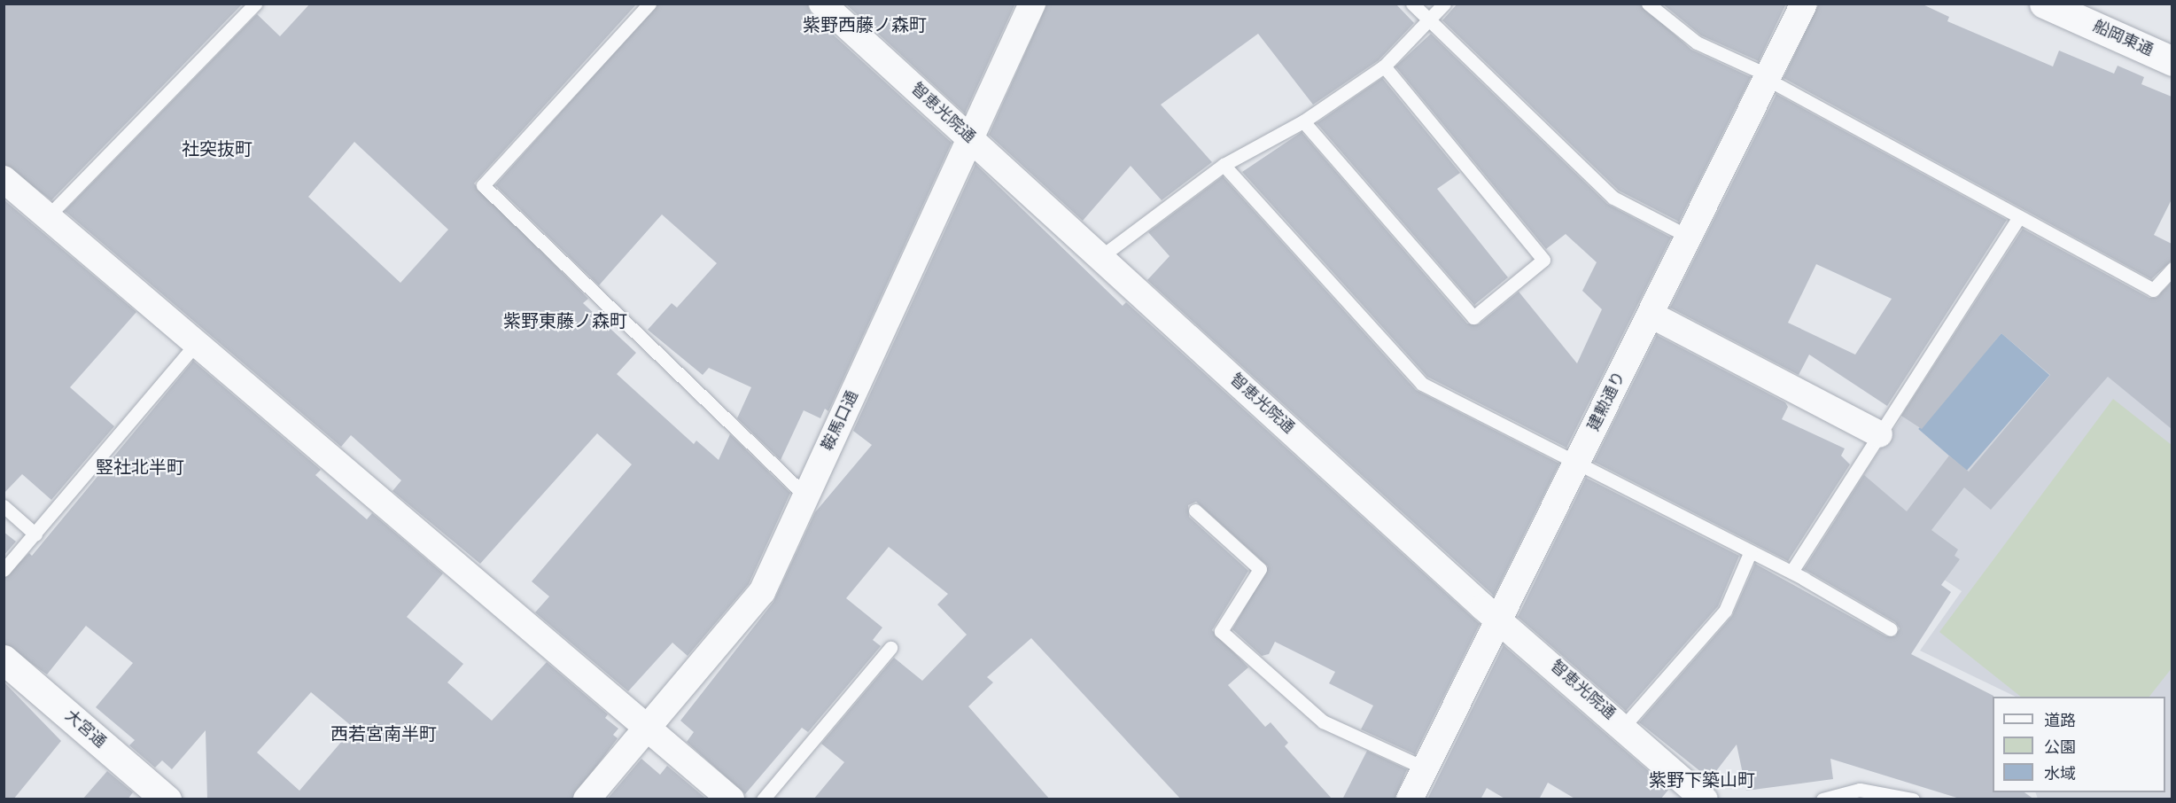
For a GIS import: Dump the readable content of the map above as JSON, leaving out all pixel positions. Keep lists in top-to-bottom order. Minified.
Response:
{"streets":{"street":["船岡東通","智恵光院通","建勲通り","鞍馬口通","大宮通"]},"crossings":[["智恵光院通","建勲通り"],["智恵光院通","鞍馬口通"]],"districts":["紫野西藤ノ森町","社突抜町","紫野東藤ノ森町","竪社北半町","西若宮南半町","紫野下築山町"],"legend":["道路","公園","水域"]}
